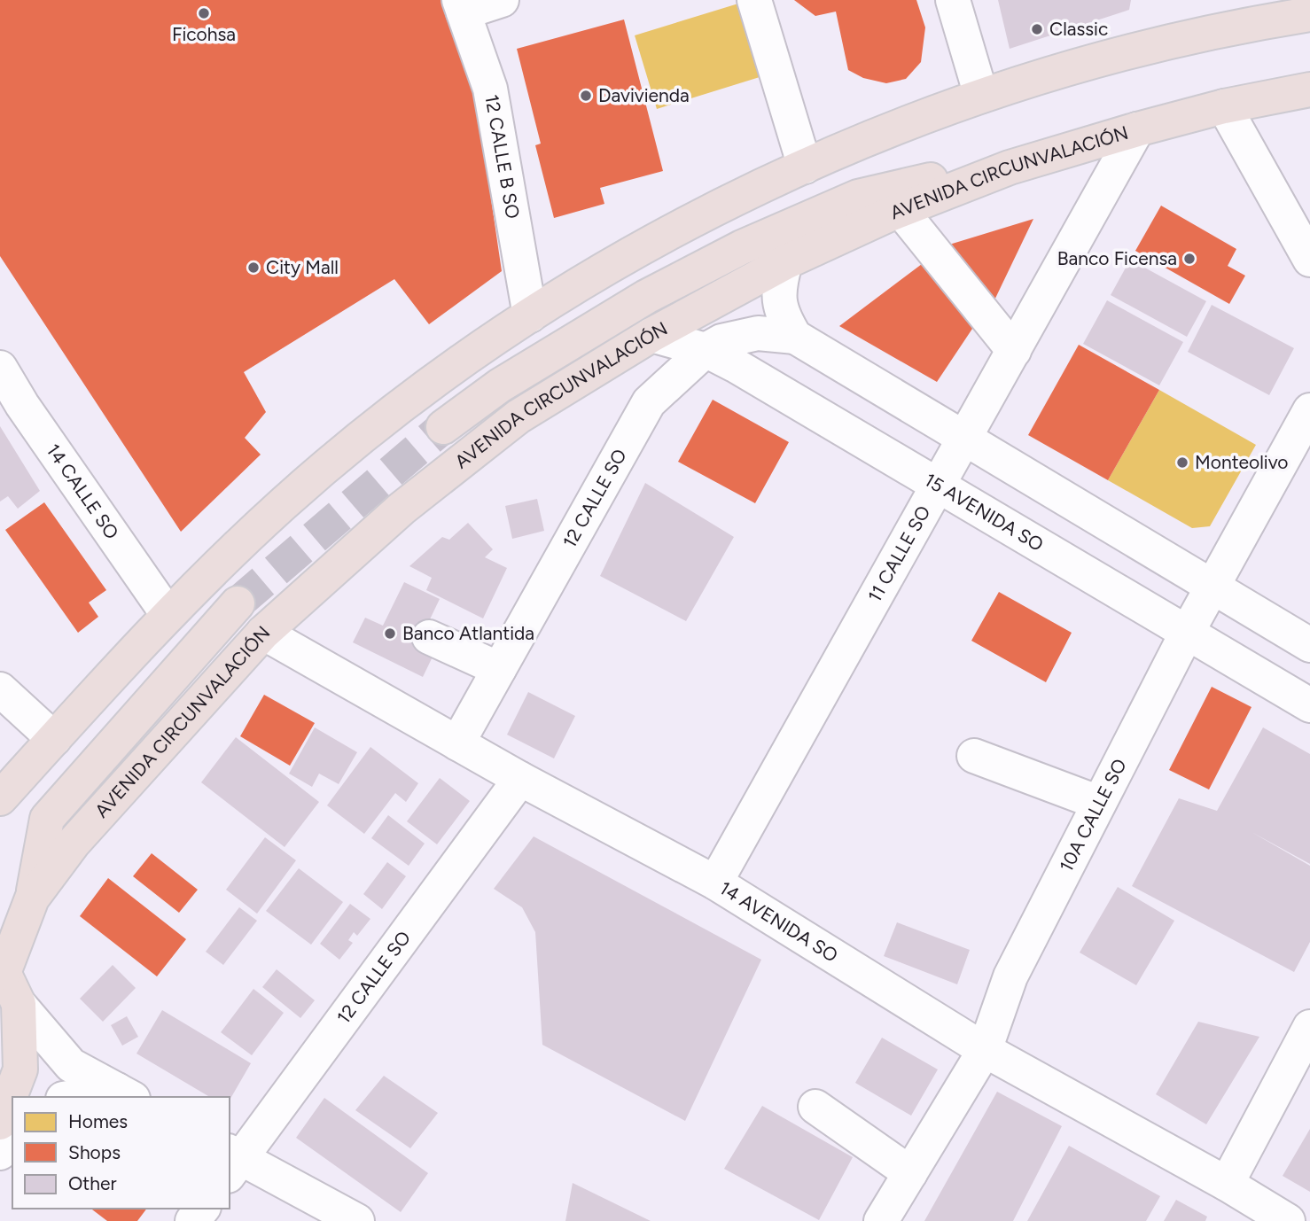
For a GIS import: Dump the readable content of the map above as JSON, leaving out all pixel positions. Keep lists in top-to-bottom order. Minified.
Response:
{"streets":{"highway":["AVENIDA CIRCUNVALACIÓN"],"street":["12 CALLE B SO","14 CALLE SO","12 CALLE SO","15 AVENIDA SO","11 CALLE SO","10A CALLE SO","14 AVENIDA SO"]},"crossings":[["AVENIDA CIRCUNVALACIÓN","15 AVENIDA SO"],["AVENIDA CIRCUNVALACIÓN","11 CALLE SO"],["AVENIDA CIRCUNVALACIÓN","14 AVENIDA SO"],["12 CALLE SO","15 AVENIDA SO"],["12 CALLE SO","14 AVENIDA SO"],["15 AVENIDA SO","11 CALLE SO"],["15 AVENIDA SO","10A CALLE SO"],["11 CALLE SO","14 AVENIDA SO"],["10A CALLE SO","14 AVENIDA SO"]],"places":["Ficohsa","Classic","Davivienda","Banco Ficensa","City Mall","Monteolivo","Banco Atlantida"],"legend":["Homes","Shops","Other"]}
